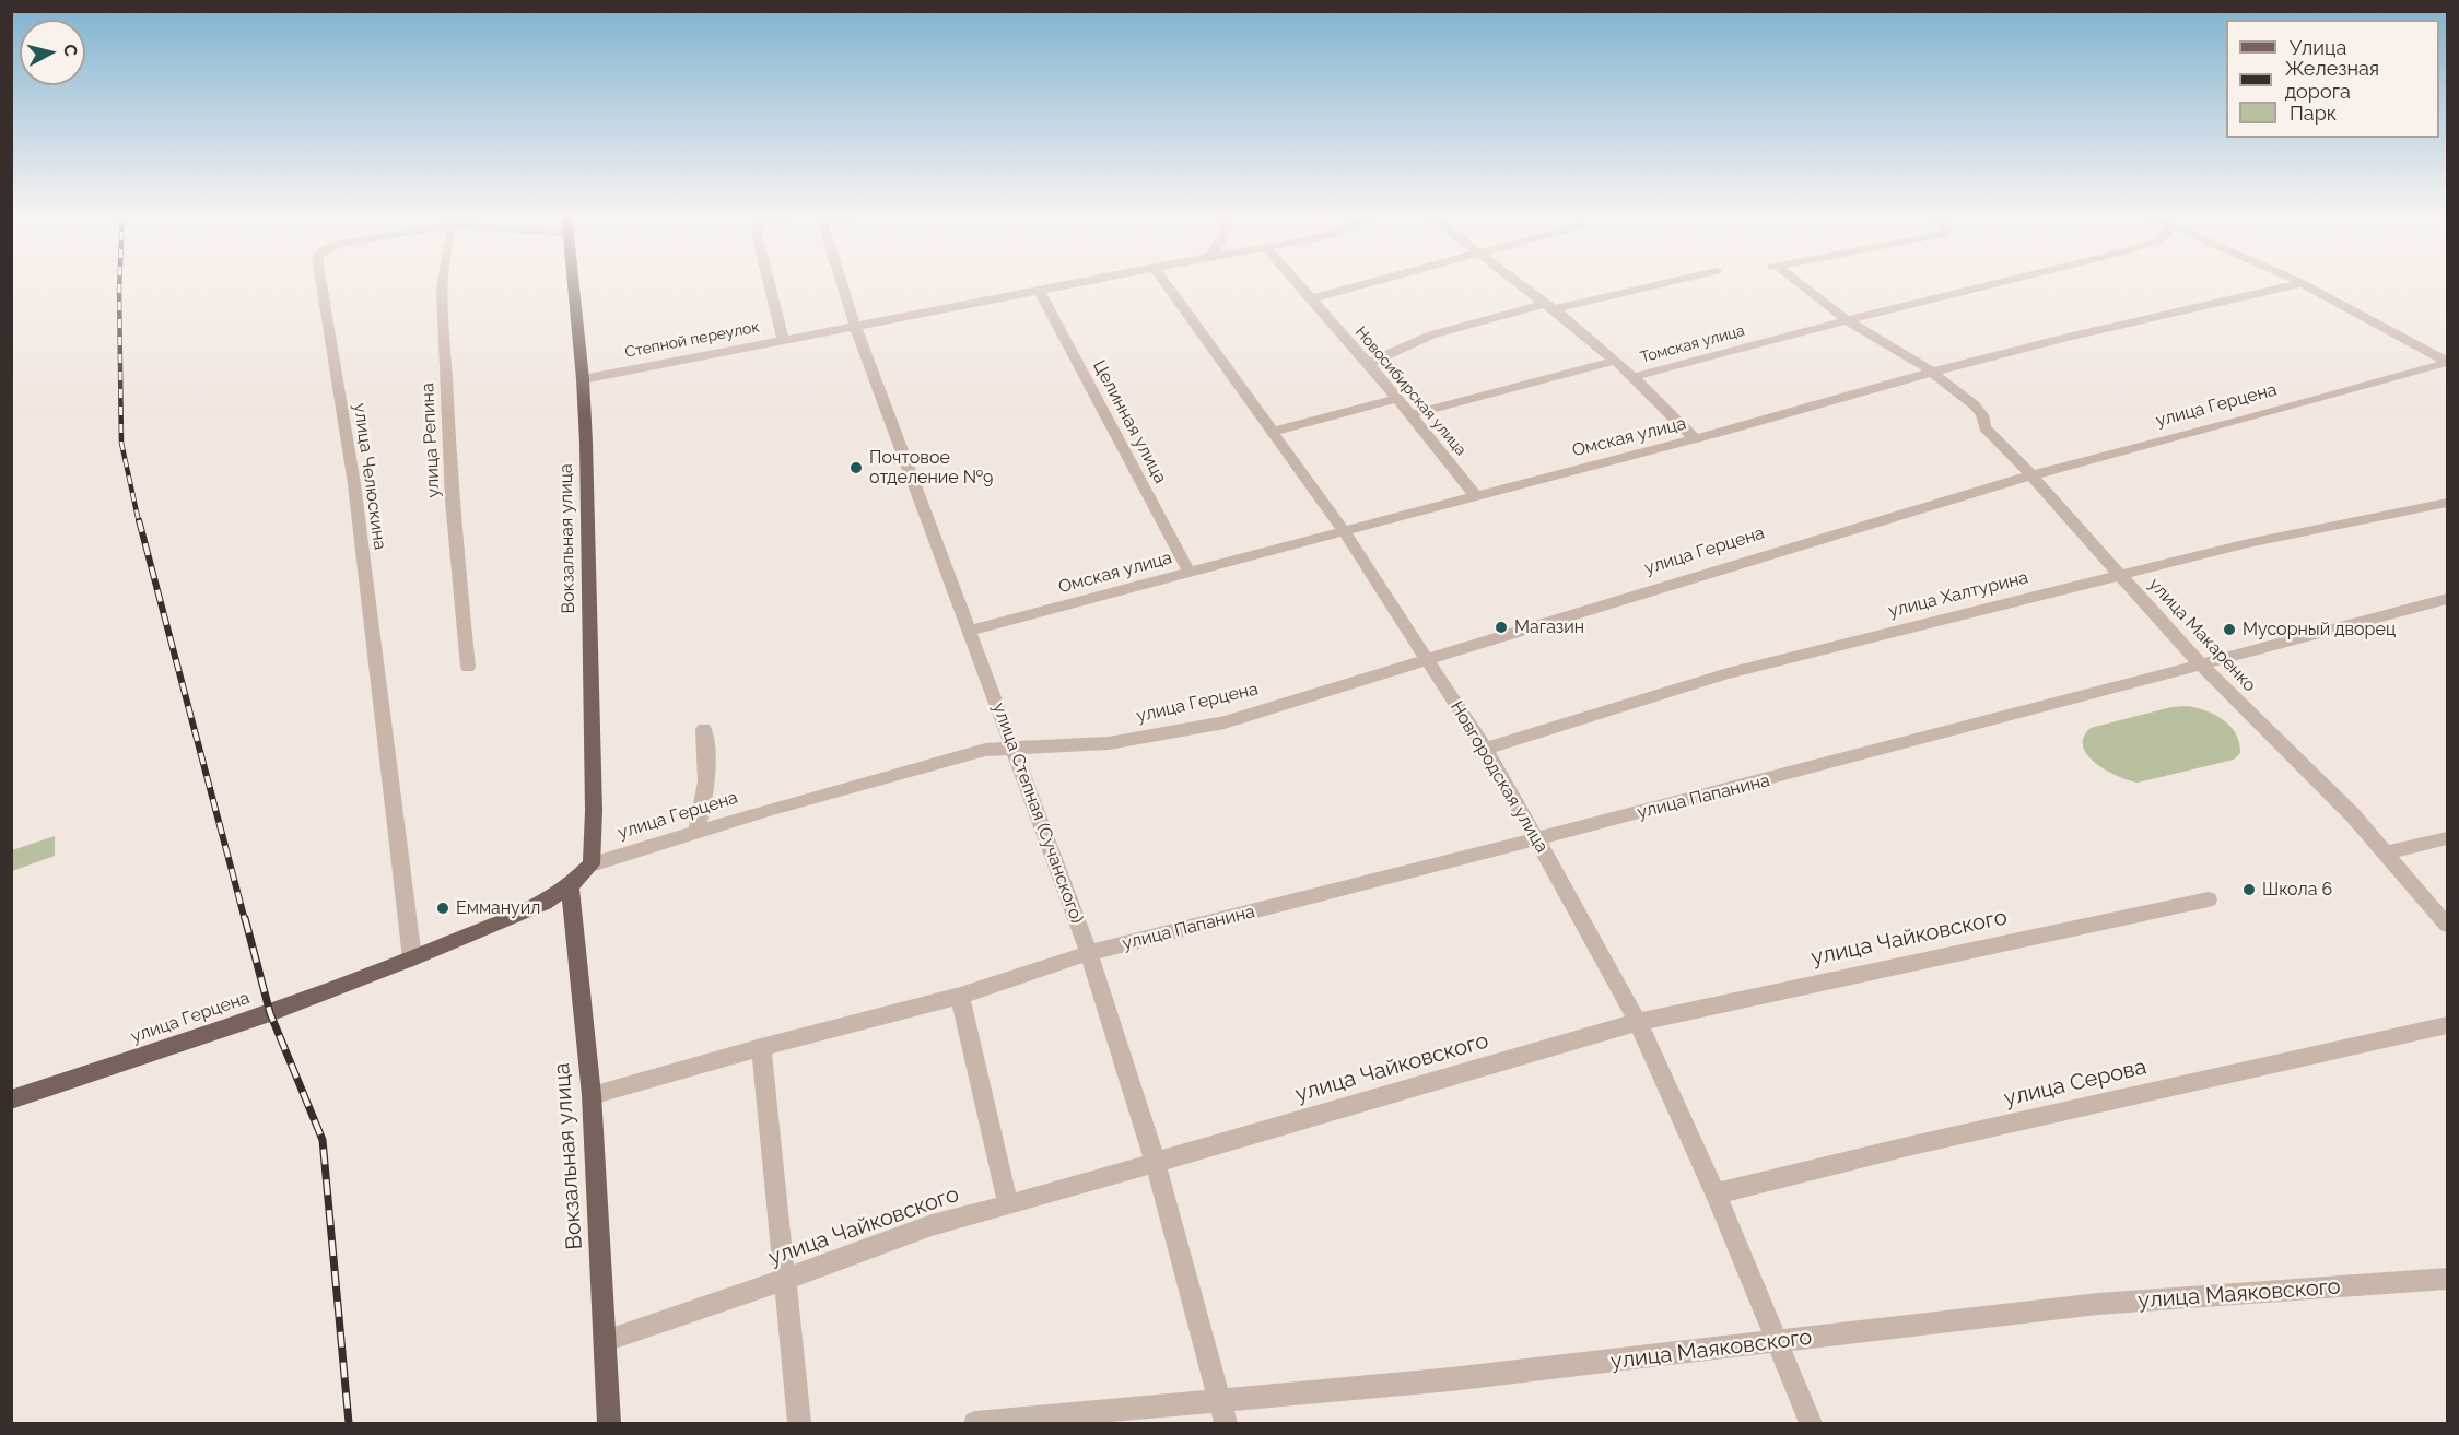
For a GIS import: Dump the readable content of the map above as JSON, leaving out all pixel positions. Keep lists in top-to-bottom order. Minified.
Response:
{"streets":{"main road":["улица Герцена","Вокзальная улица"],"street":["Степной переулок","Томская улица","Новосибирская улица","Целинная улица","Омская улица","улица Репина","улица Челюскина","улица Халтурина","улица Макаренко","Новгородская улица","улица Папанина","улица Степная (Сучанского)","улица Чайковского","улица Серова","улица Маяковского"]},"crossings":[["Степной переулок","Целинная улица"],["Степной переулок","Вокзальная улица"],["Степной переулок","улица Степная (Сучанского)"],["Томская улица","Новосибирская улица"],["Томская улица","улица Макаренко"],["Новосибирская улица","Омская улица"],["улица Герцена","улица Челюскина"],["улица Герцена","Вокзальная улица"],["улица Герцена","улица Макаренко"],["улица Герцена","Новгородская улица"],["улица Герцена","улица Степная (Сучанского)"],["Целинная улица","Омская улица"],["Омская улица","улица Макаренко"],["Омская улица","Новгородская улица"],["Омская улица","улица Степная (Сучанского)"],["Вокзальная улица","улица Папанина"],["Вокзальная улица","улица Чайковского"],["улица Халтурина","улица Макаренко"],["улица Халтурина","Новгородская улица"],["улица Макаренко","улица Папанина"],["Новгородская улица","улица Папанина"],["Новгородская улица","улица Чайковского"],["Новгородская улица","улица Серова"],["Новгородская улица","улица Маяковского"],["улица Папанина","улица Степная (Сучанского)"],["улица Степная (Сучанского)","улица Чайковского"],["улица Степная (Сучанского)","улица Маяковского"]],"places":["Почтовое отделение №9","Магазин","Мусорный дворец","Школа 6","Еммануил"],"legend":["Улица","Железная дорога","Парк"],"north":"right"}
